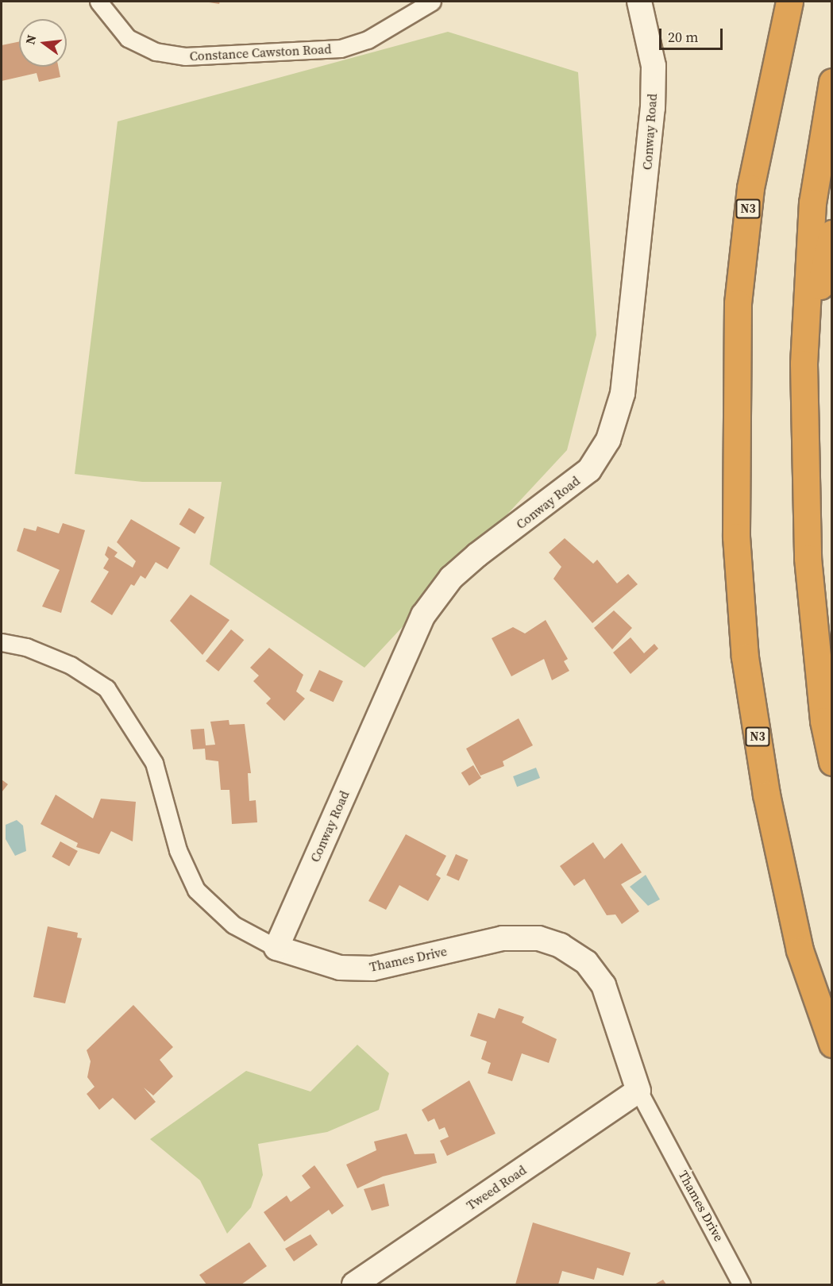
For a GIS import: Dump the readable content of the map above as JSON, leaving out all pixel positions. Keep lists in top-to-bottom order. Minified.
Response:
{"streets":{"highway":["N3"],"street":["Constance Cawston Road","Conway Road","Thames Drive","Tweed Road"]},"crossings":[["Conway Road","Thames Drive"],["Thames Drive","Tweed Road"]],"scale_bar":"20 m","north":"left"}
